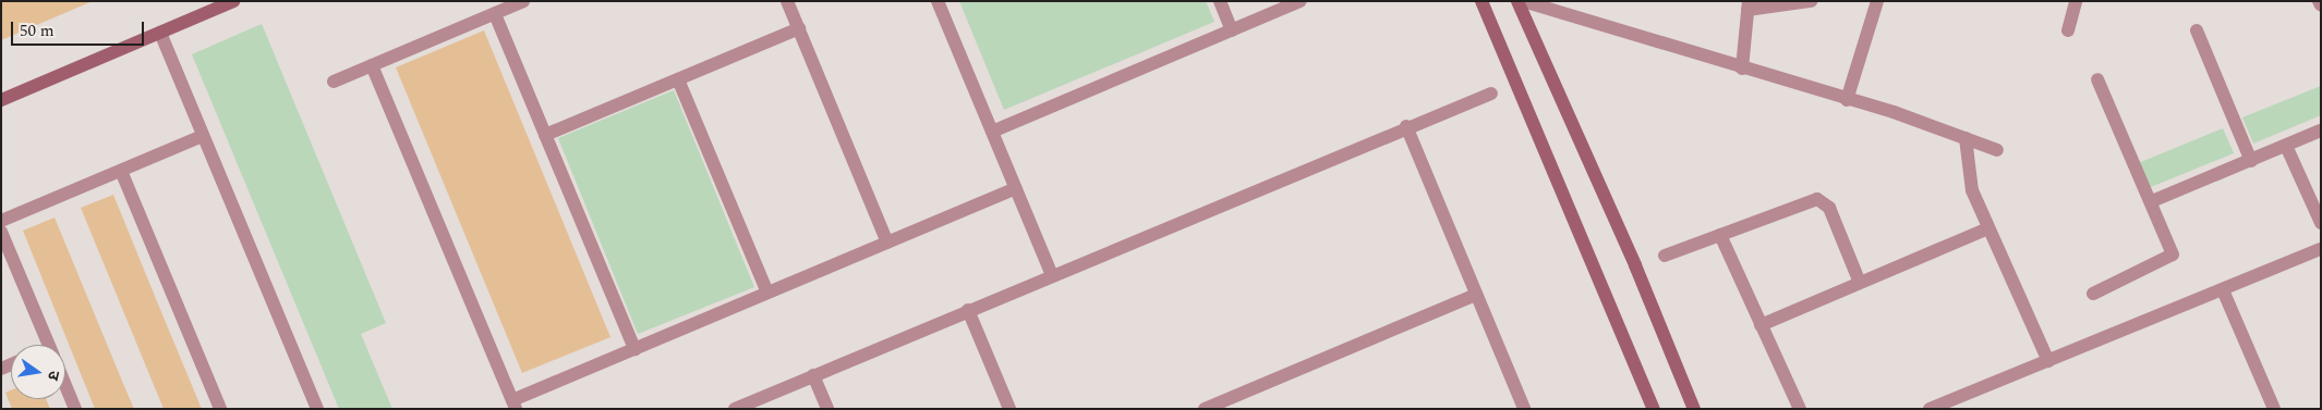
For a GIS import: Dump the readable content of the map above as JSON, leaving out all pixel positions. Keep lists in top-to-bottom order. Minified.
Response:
{"scale_bar":"50 m","north":"right"}
